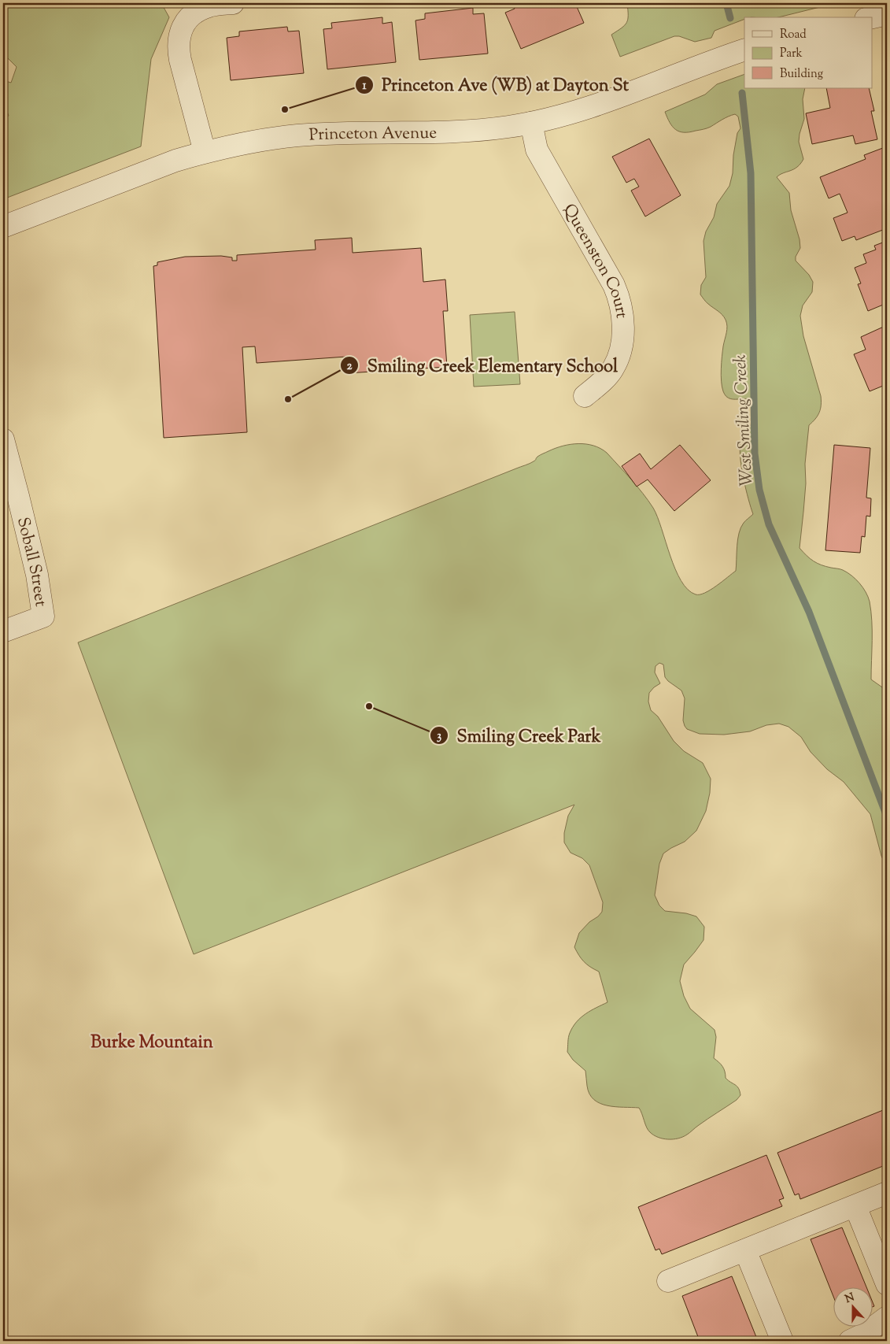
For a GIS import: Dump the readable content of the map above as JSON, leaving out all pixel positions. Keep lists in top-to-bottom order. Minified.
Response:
{"streets":{"street":["Princeton Avenue","Queenston Court","Soball Street"]},"crossings":[["Princeton Avenue","Queenston Court"]],"districts":["Burke Mountain"],"water":["West Smiling Creek"],"places":["Princeton Ave (WB) at Dayton St","Smiling Creek Elementary School","Smiling Creek Park"],"legend":["Road","Park","Building"],"north":"top"}
